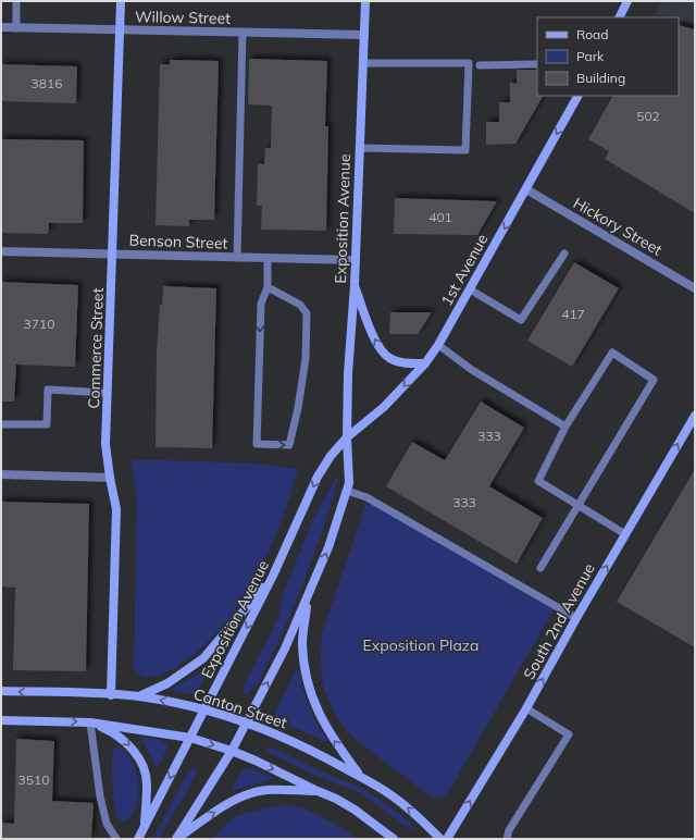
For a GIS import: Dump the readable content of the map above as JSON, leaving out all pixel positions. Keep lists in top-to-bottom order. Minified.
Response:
{"streets":{"main road":["Exposition Avenue","1st Avenue","Commerce Street","South 2nd Avenue","Canton Street"],"street":["Willow Street","Hickory Street","Benson Street"]},"crossings":[["Willow Street","Exposition Avenue"],["Willow Street","Commerce Street"],["Exposition Avenue","Benson Street"],["Exposition Avenue","1st Avenue"],["Exposition Avenue","Canton Street"],["Hickory Street","1st Avenue"],["Benson Street","Commerce Street"],["Commerce Street","Canton Street"]],"one_way":["1st Avenue","South 2nd Avenue"],"parks":["Exposition Plaza"],"house_numbers":["3816","502","401","417","3710","333","333","3510"],"legend":["Road","Park","Building"]}
